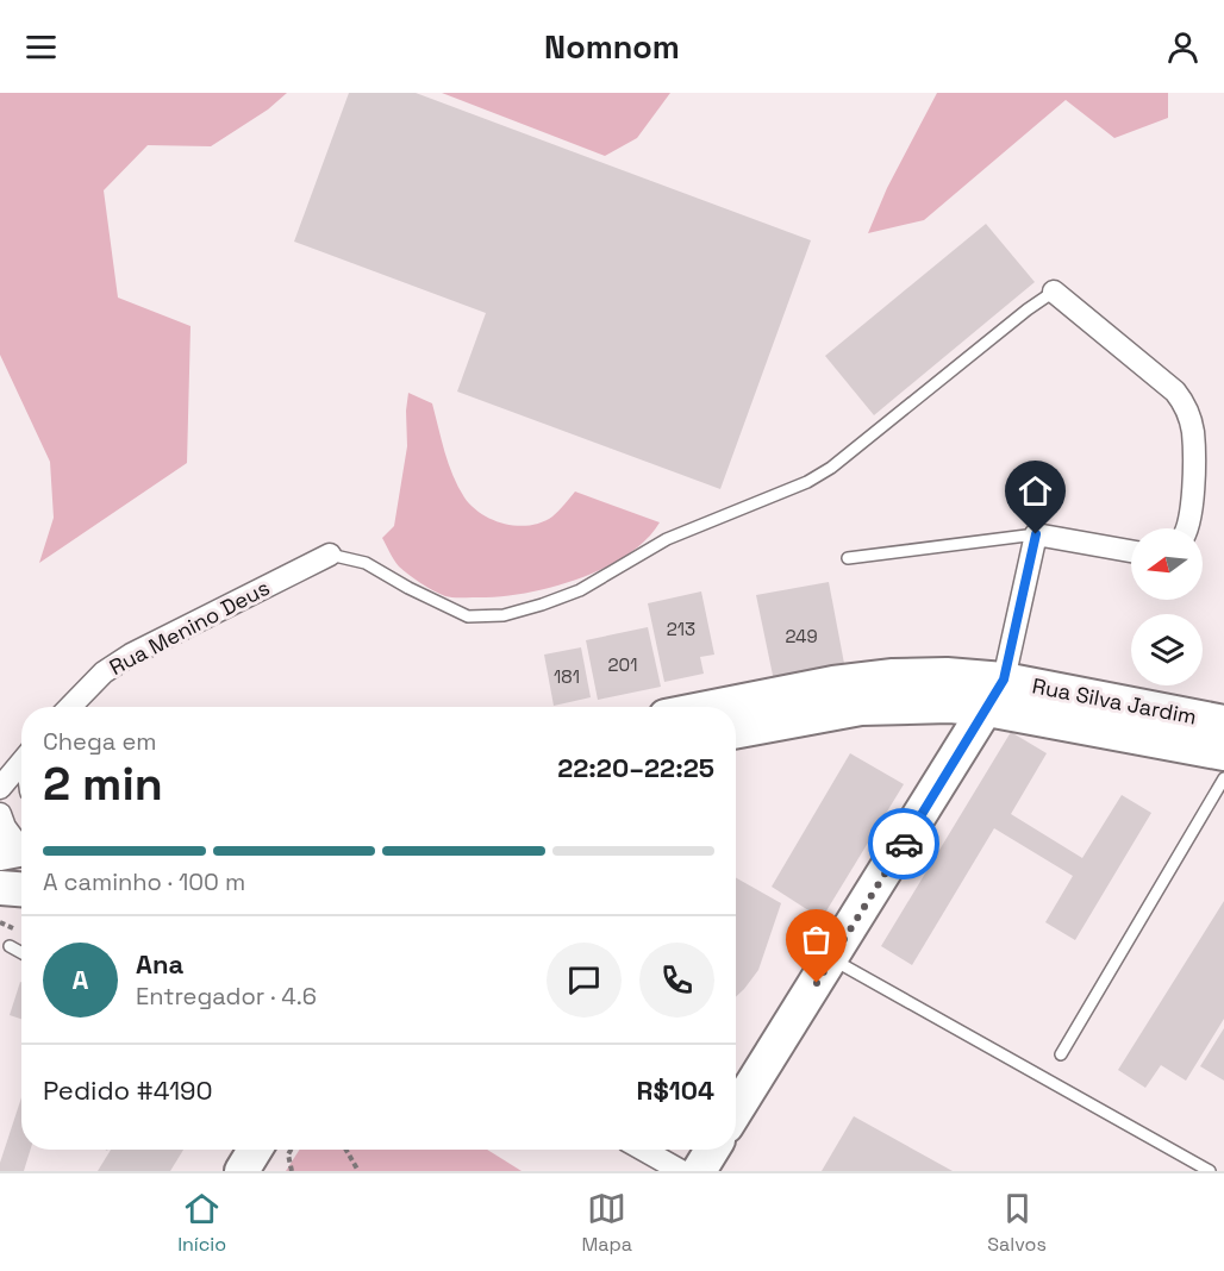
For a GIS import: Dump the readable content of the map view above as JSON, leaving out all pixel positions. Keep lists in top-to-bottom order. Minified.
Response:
{"streets":{"main road":["Rua Silva Jardim"],"street":["Rua Menino Deus"]},"house_numbers":["213","249","201","181"],"north":"left","page":{"header":"Nomnom","heading":["2 min","Chega em","22:20–22:25"],"panel":["Ana","Entregador · 4.6","Pedido #4190","R$104"],"bar":"A caminho · 100 m","round":"A","tabs":["Início","Mapa","Salvos"]}}
